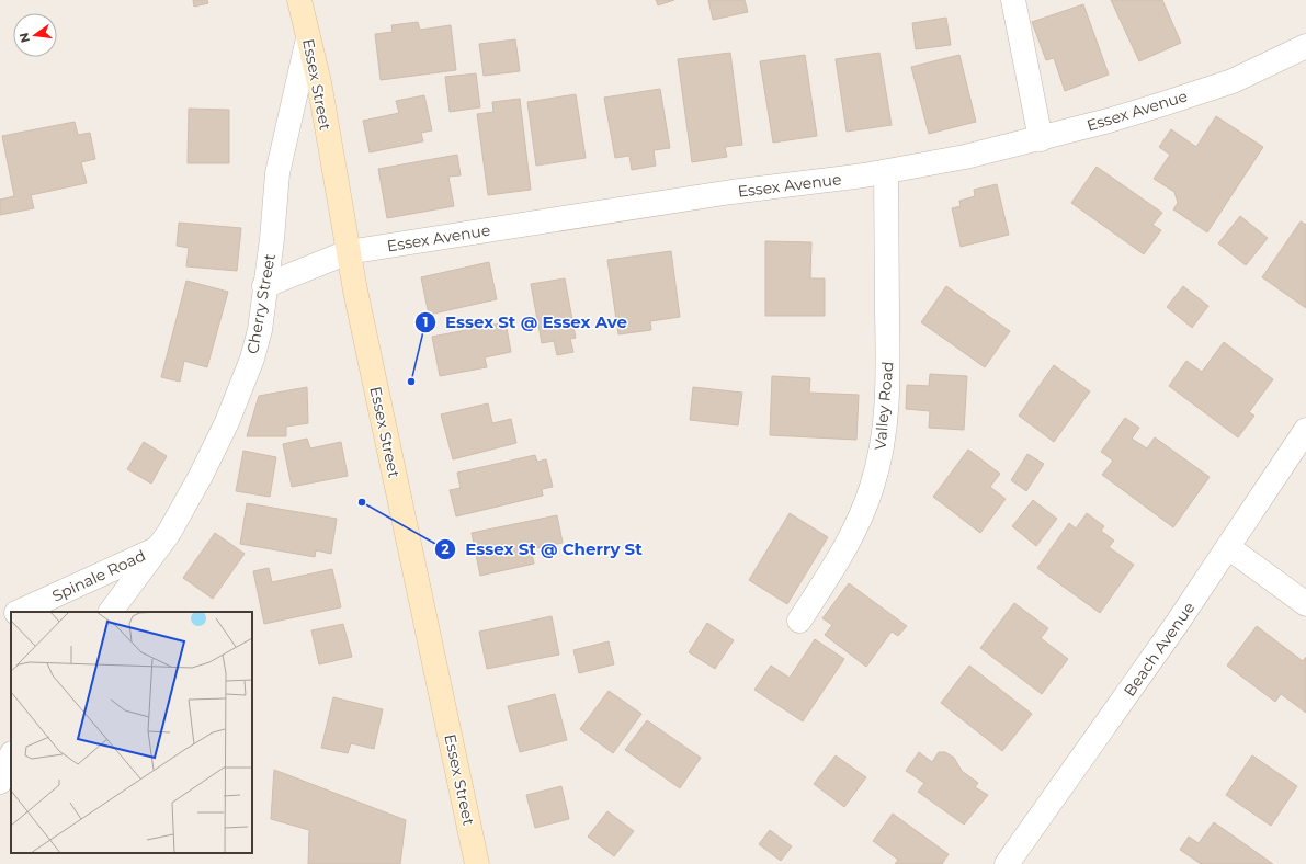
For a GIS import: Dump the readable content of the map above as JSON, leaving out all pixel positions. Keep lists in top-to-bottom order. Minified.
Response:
{"streets":{"main road":["Essex Street"],"street":["Essex Avenue","Cherry Street","Valley Road","Spinale Road","Beach Avenue"]},"crossings":[["Essex Street","Essex Avenue"],["Essex Street","Cherry Street"],["Essex Avenue","Cherry Street"],["Essex Avenue","Valley Road"],["Cherry Street","Spinale Road"]],"places":["Essex St @ Essex Ave","Essex St @ Cherry St"],"north":"left"}
